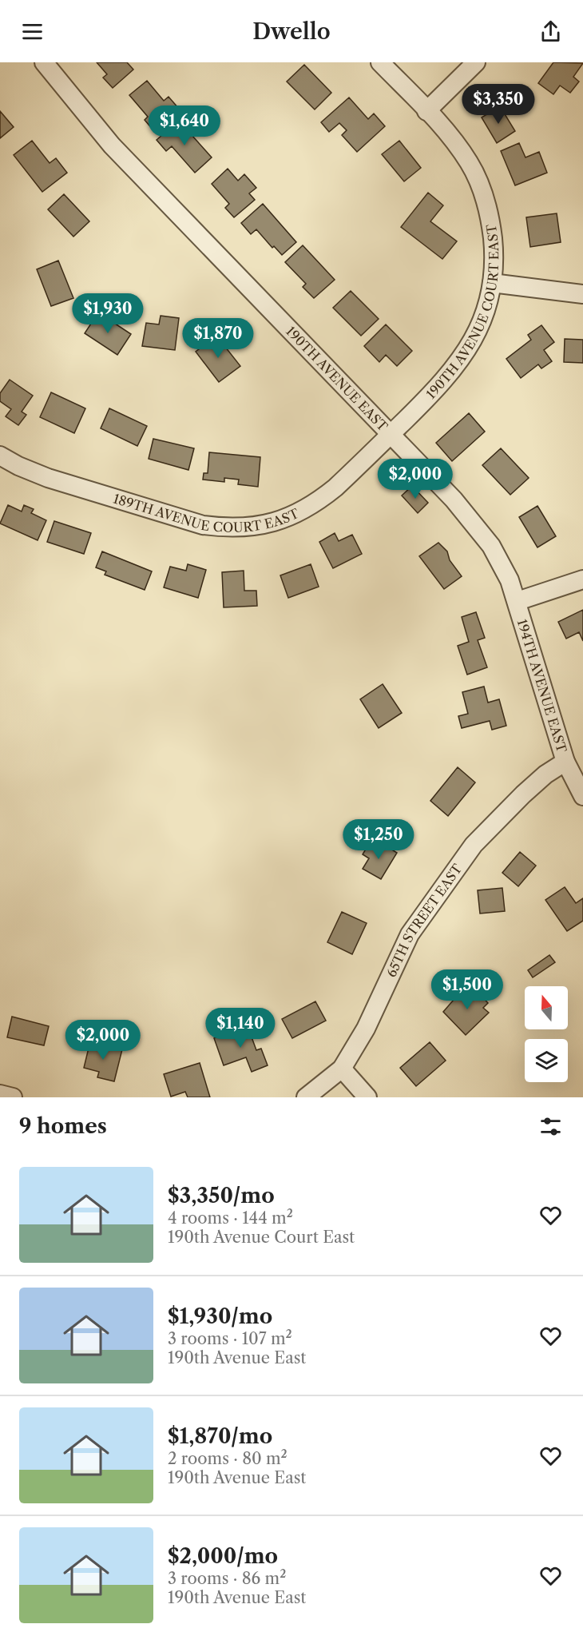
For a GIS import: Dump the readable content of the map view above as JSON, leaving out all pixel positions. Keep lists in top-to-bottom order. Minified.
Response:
{"streets":{"street":["190TH AVENUE COURT EAST","190TH AVENUE EAST","189TH AVENUE COURT EAST","194TH AVENUE EAST","65TH STREET EAST"]},"crossings":[["190TH AVENUE COURT EAST","190TH AVENUE EAST"],["190TH AVENUE COURT EAST","189TH AVENUE COURT EAST"],["190TH AVENUE EAST","189TH AVENUE COURT EAST"],["190TH AVENUE EAST","194TH AVENUE EAST"],["194TH AVENUE EAST","65TH STREET EAST"]],"north":"top","page":{"header":"Dwello","price":["$3,350","$1,640","$1,930","$1,870","$2,000","$1,250","$1,500","$1,140","$2,000"],"heading":"9 homes","list":[{"name":"$3,350/mo","note":"4 rooms · 144 m² · 190th Avenue Court East"},{"name":"$1,930/mo","note":"3 rooms · 107 m² · 190th Avenue East"},{"name":"$1,870/mo","note":"2 rooms · 80 m² · 190th Avenue East"},{"name":"$2,000/mo","note":"3 rooms · 86 m² · 190th Avenue East"}]}}
